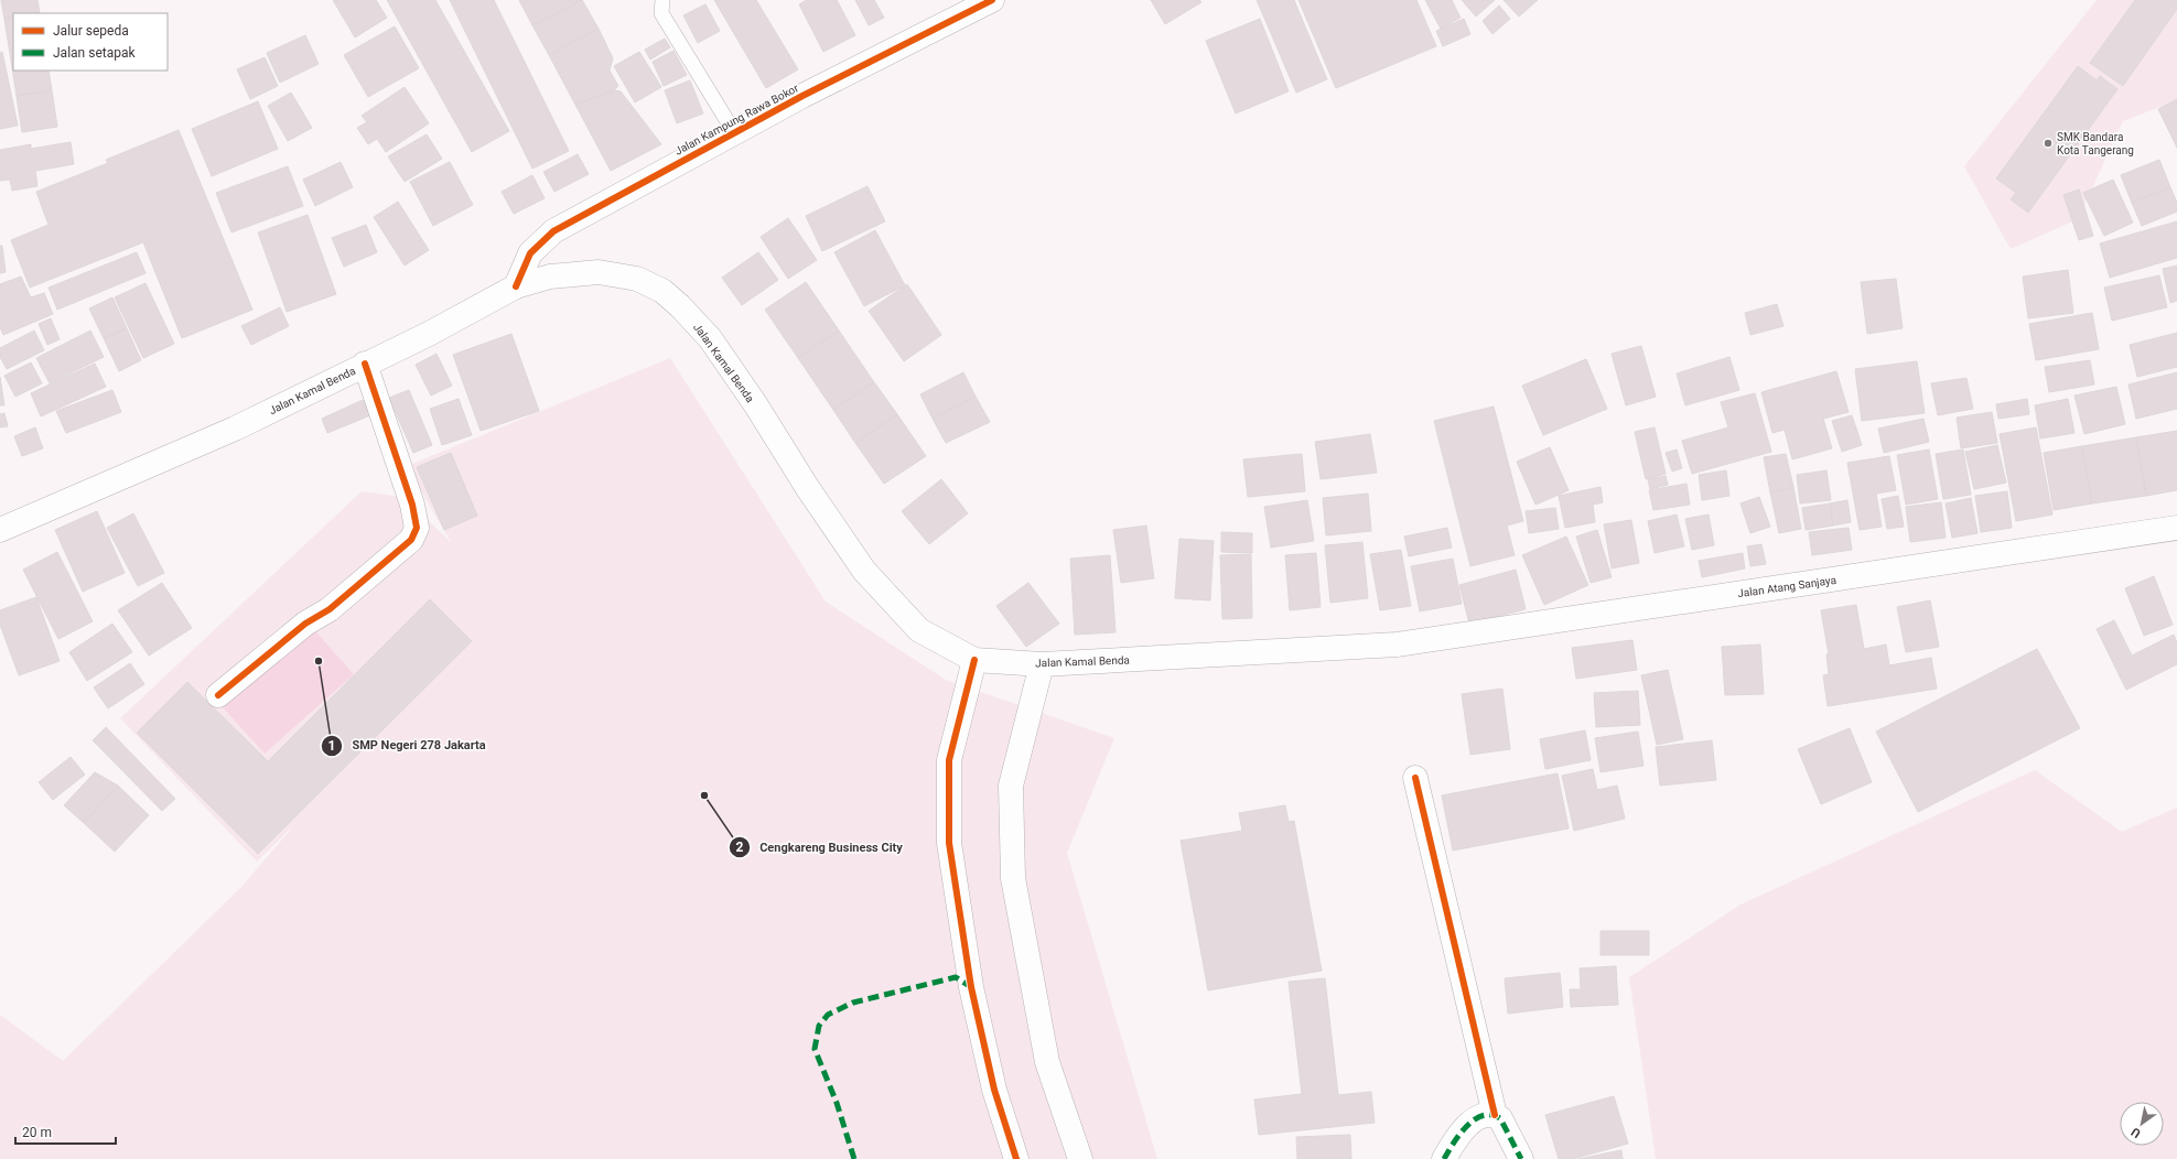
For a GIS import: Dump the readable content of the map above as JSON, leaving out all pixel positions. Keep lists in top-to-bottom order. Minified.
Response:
{"streets":{"street":["Jalan Kampung Rawa Bokor","Jalan Kamal Benda","Jalan Atang Sanjaya"]},"crossings":[["Jalan Kampung Rawa Bokor","Jalan Kamal Benda"],["Jalan Kamal Benda","Jalan Atang Sanjaya"]],"places":["SMK Bandara Kota Tangerang","SMP Negeri 278 Jakarta","Cengkareng Business City"],"legend":["Jalur sepeda","Jalan setapak"],"scale_bar":"20 m","north":"bottom left"}
